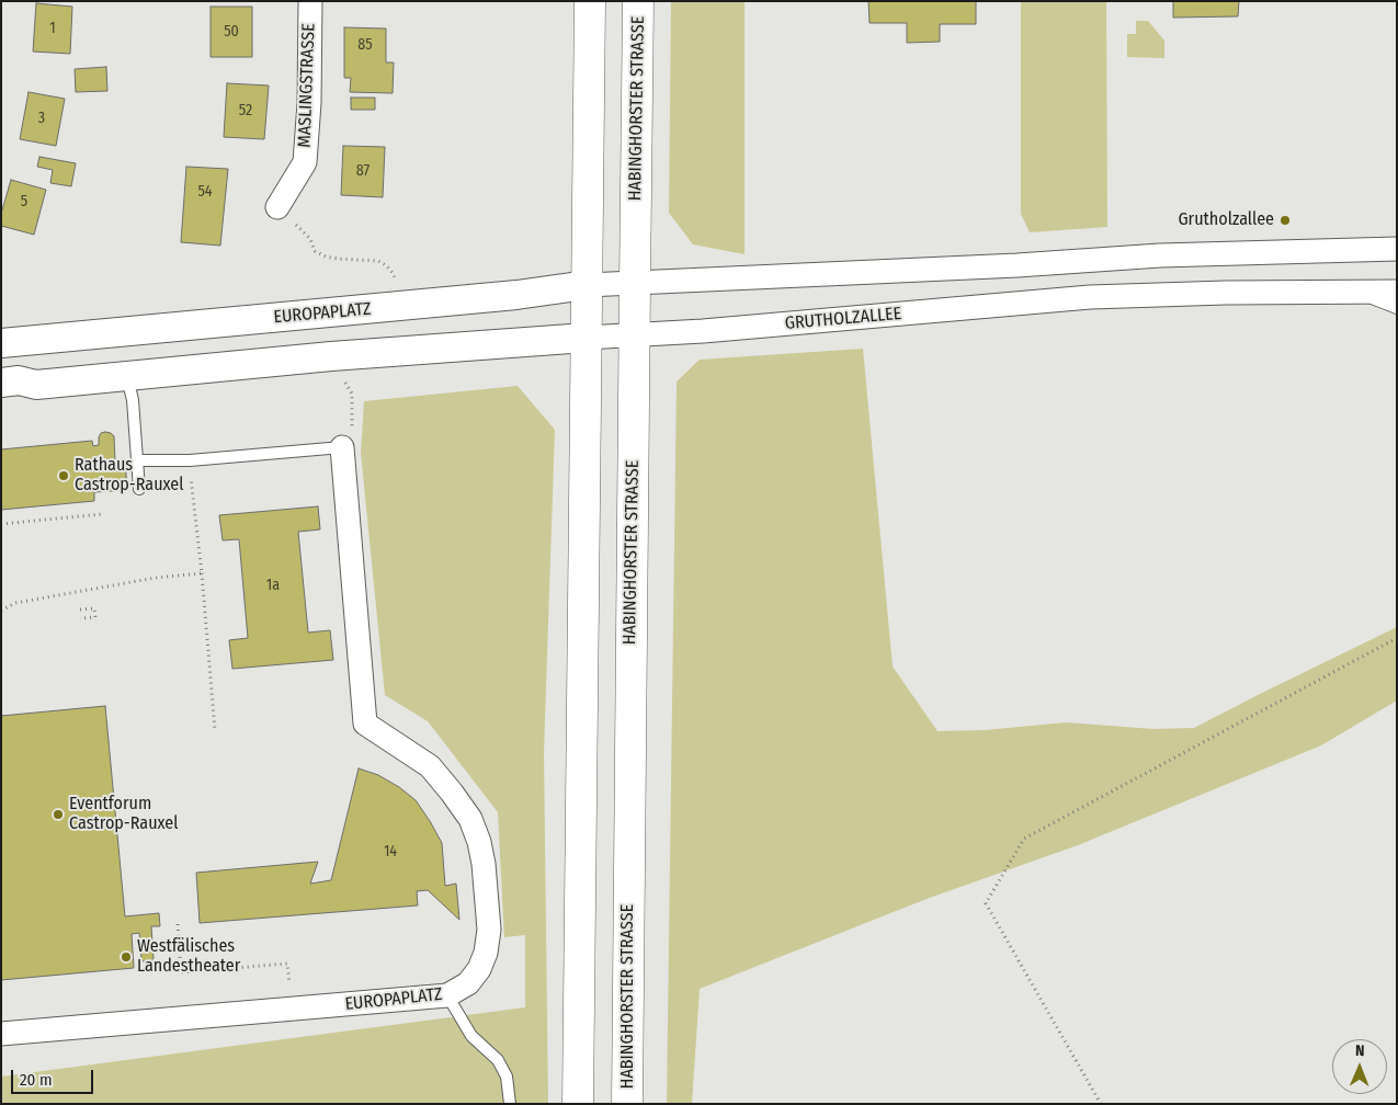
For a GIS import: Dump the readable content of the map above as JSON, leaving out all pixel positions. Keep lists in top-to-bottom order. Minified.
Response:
{"streets":{"main road":["HABINGHORSTER STRASSE"],"street":["MASLINGSTRASSE","EUROPAPLATZ","GRUTHOLZALLEE"]},"crossings":[["HABINGHORSTER STRASSE","GRUTHOLZALLEE"]],"places":["Grutholzallee","Rathaus Castrop-Rauxel","Eventforum Castrop-Rauxel","Westfälisches Landestheater"],"house_numbers":["1","50","85","52","3","87","54","5","1a","14"],"scale_bar":"20 m","north":"top"}
